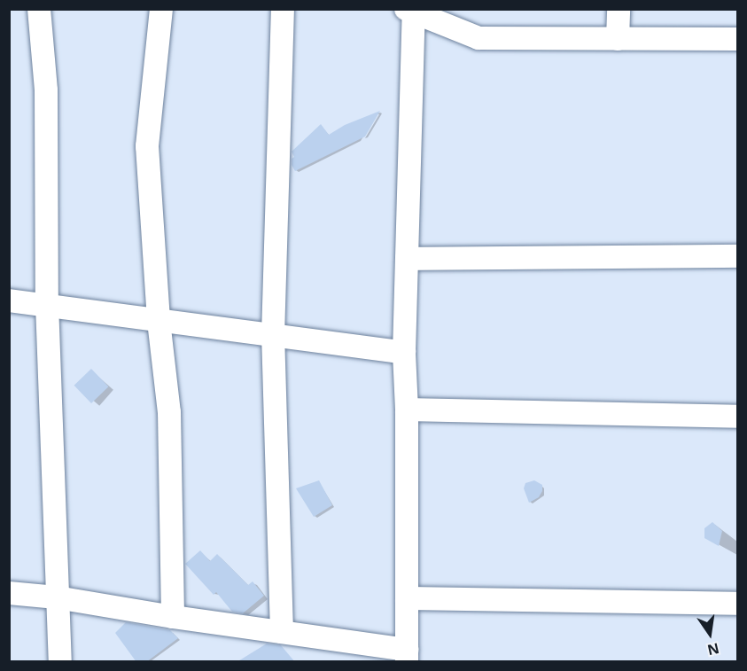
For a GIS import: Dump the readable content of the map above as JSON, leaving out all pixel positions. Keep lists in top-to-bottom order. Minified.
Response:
{"north":"bottom"}
